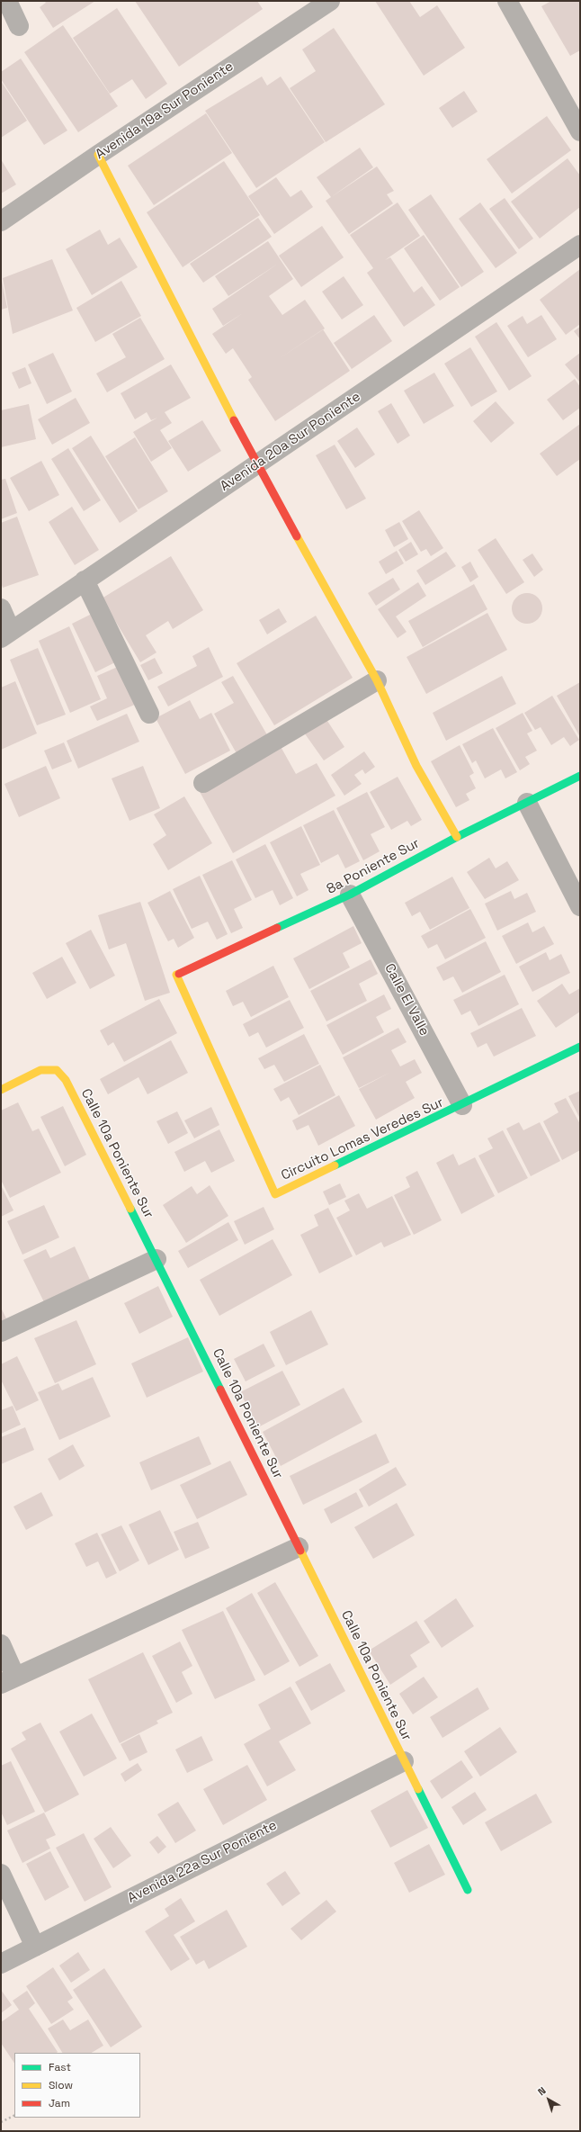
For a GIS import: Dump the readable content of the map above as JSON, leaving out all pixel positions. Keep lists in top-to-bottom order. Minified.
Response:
{"streets":{"street":["Avenida 19a Sur Poniente","Avenida 20a Sur Poniente","8a Poniente Sur","Calle El Valle","Circuito Lomas Veredes Sur","Calle 10a Poniente Sur","Avenida 22a Sur Poniente"]},"crossings":[["8a Poniente Sur","Calle El Valle"],["8a Poniente Sur","Circuito Lomas Veredes Sur"],["Calle El Valle","Circuito Lomas Veredes Sur"],["Calle 10a Poniente Sur","Avenida 22a Sur Poniente"]],"legend":["Fast","Slow","Jam"],"north":"top left"}
